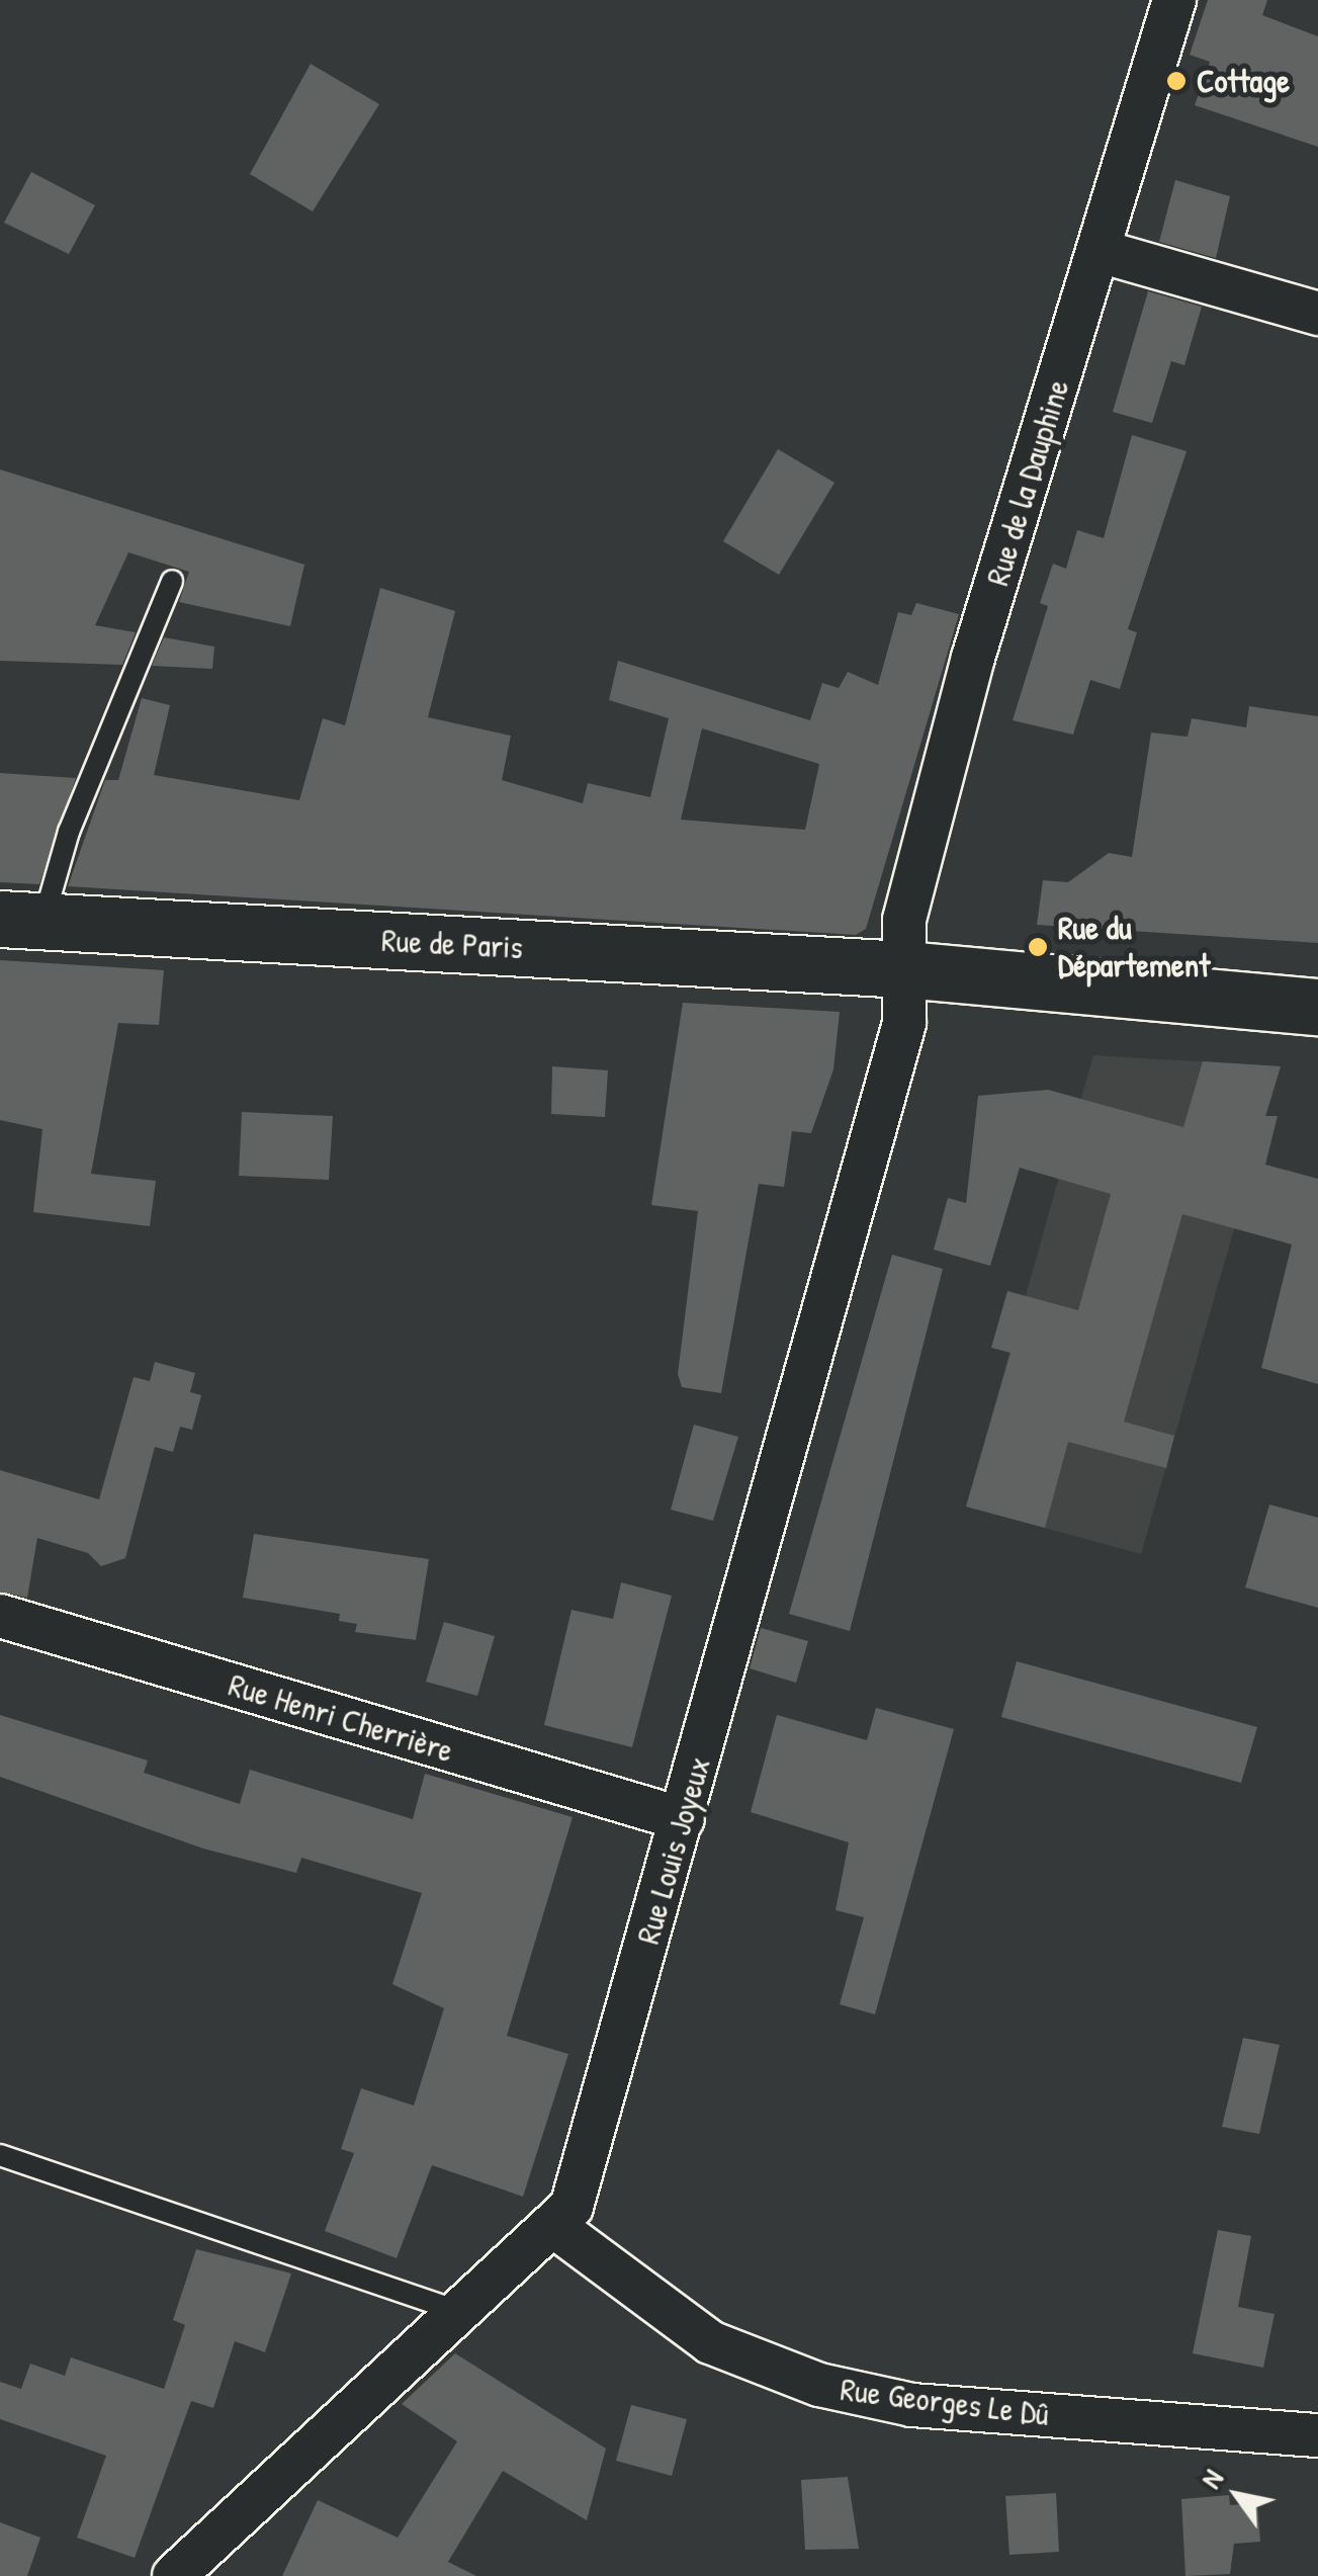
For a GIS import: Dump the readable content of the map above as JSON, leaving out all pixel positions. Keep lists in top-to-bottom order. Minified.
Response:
{"streets":{"main road":["Rue de Paris"],"street":["Rue de la Dauphine","Rue Henri Cherrière","Rue Louis Joyeux","Rue Georges Le Dû"]},"crossings":[["Rue de la Dauphine","Rue de Paris"],["Rue de la Dauphine","Rue Louis Joyeux"],["Rue de Paris","Rue Louis Joyeux"],["Rue Henri Cherrière","Rue Louis Joyeux"],["Rue Louis Joyeux","Rue Georges Le Dû"]],"places":["Cottage","Rue du Département"],"north":"top left"}
